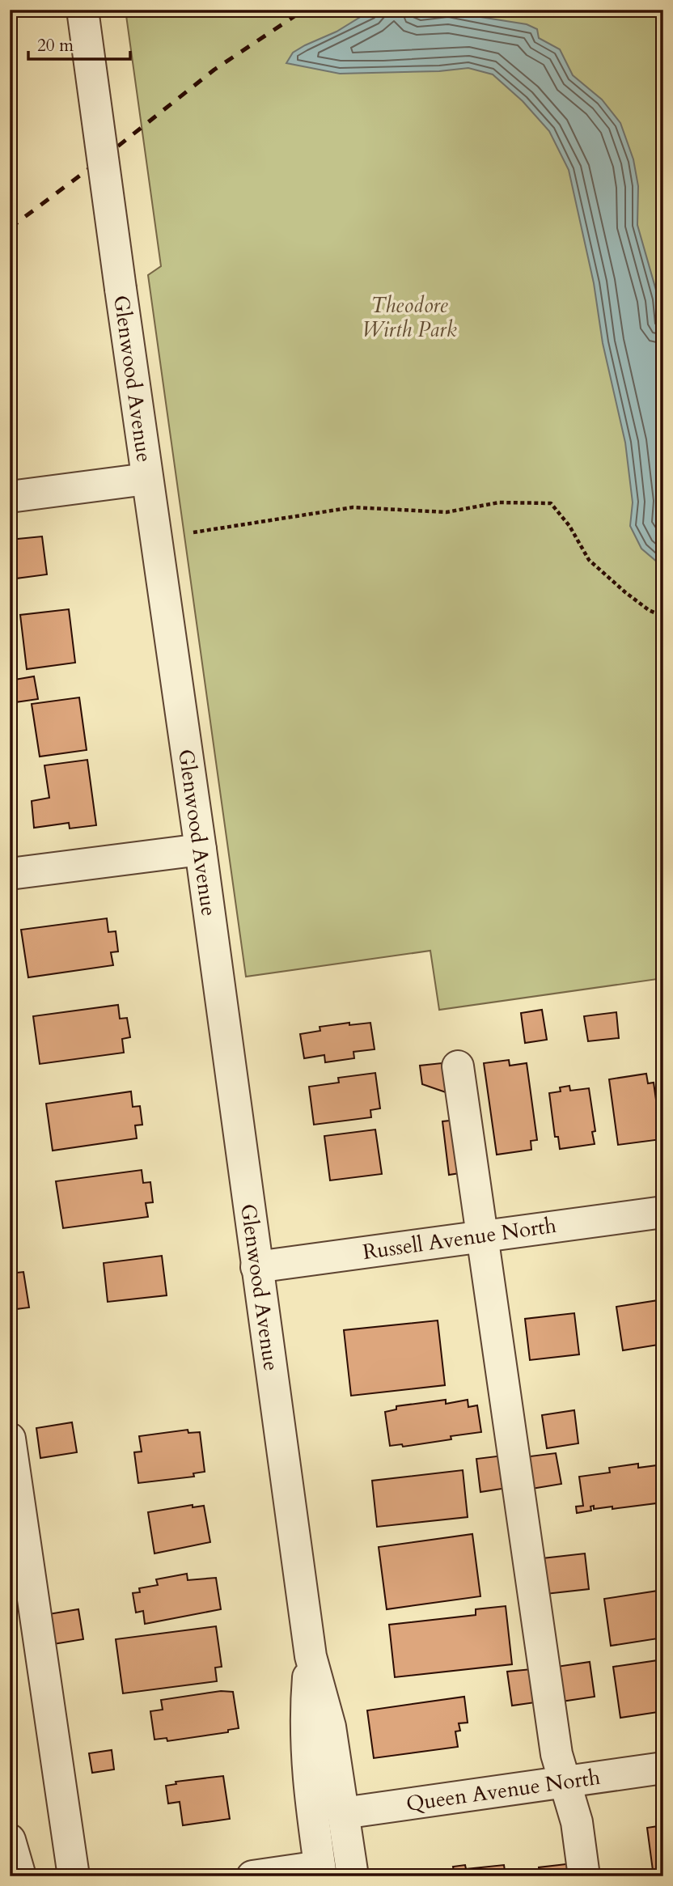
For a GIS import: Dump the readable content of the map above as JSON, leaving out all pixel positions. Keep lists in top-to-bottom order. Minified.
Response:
{"streets":{"street":["Glenwood Avenue","Russell Avenue North","Queen Avenue North"]},"crossings":[["Glenwood Avenue","Russell Avenue North"],["Glenwood Avenue","Queen Avenue North"]],"parks":["Theodore Wirth Park"],"scale_bar":"20 m"}
